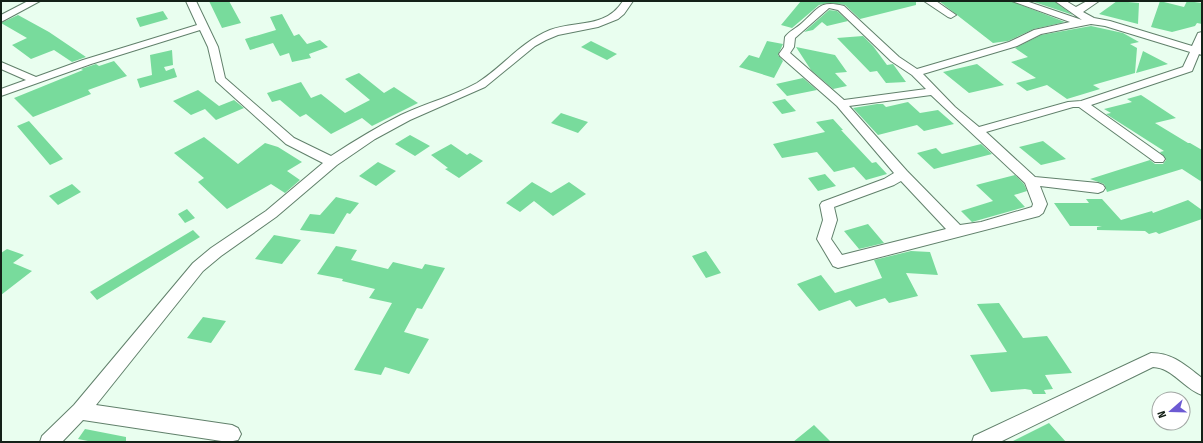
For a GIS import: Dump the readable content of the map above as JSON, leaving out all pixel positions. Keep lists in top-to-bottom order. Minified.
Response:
{"north":"left"}
